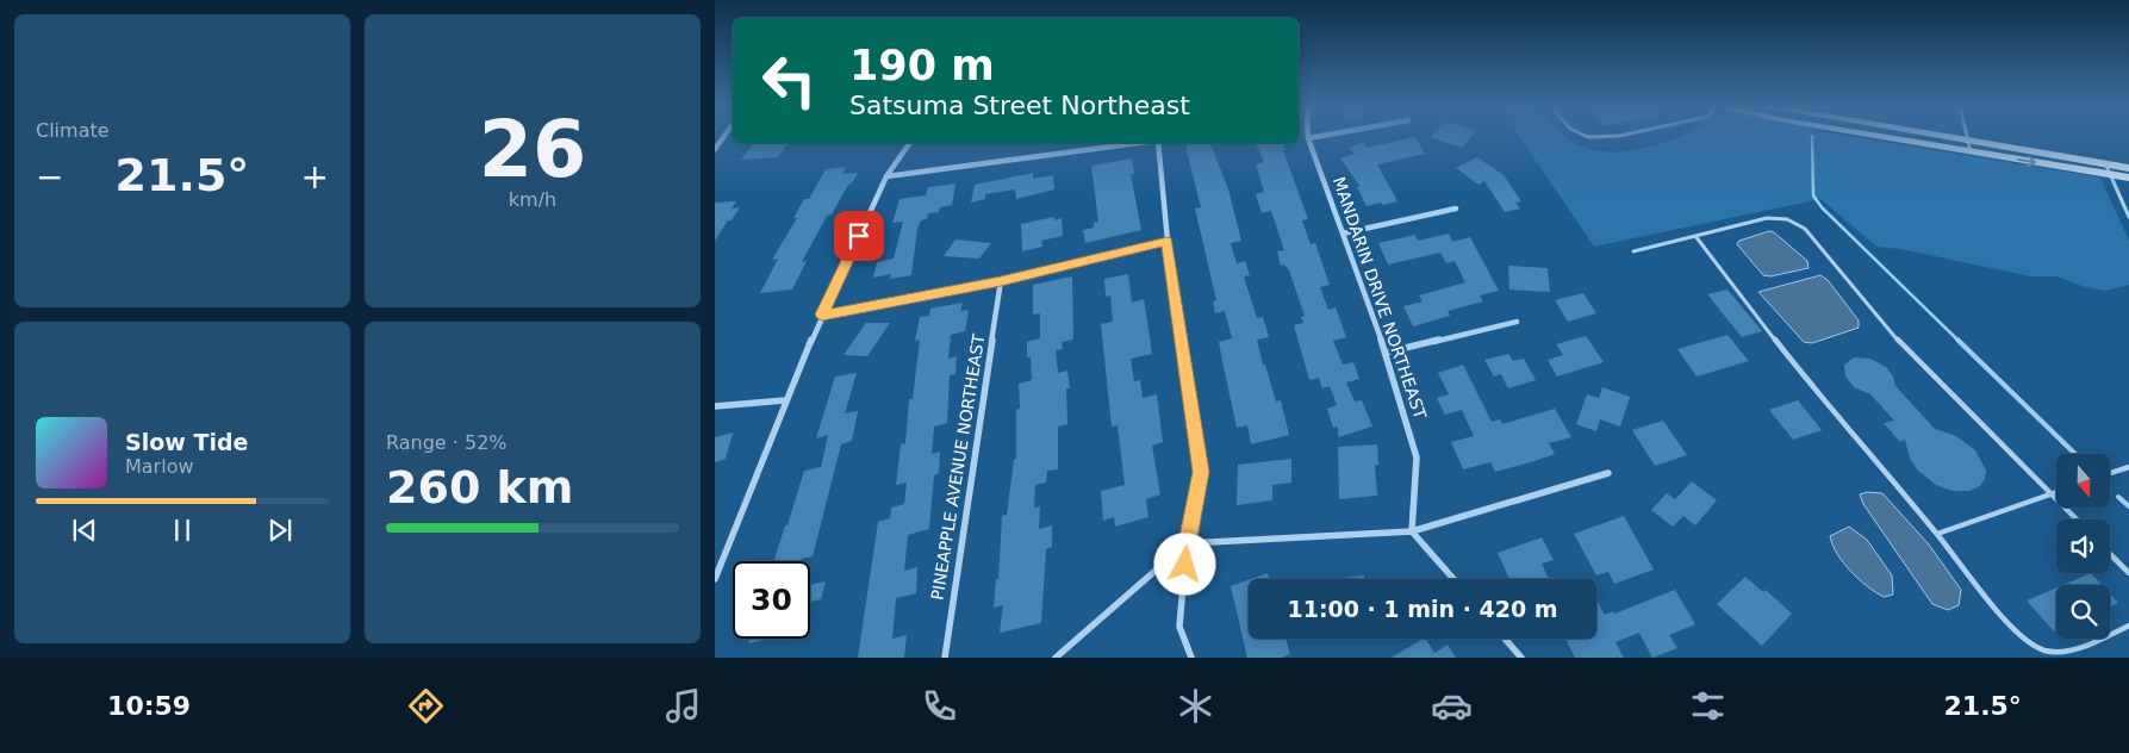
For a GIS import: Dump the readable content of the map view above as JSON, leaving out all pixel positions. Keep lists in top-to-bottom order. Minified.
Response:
{"streets":{"street":["MANDARIN DRIVE NORTHEAST","PINEAPPLE AVENUE NORTHEAST"]},"north":"bottom","page":{"tile":["Climate",["26","km/h"],["Range · 52%","260 km"]],"turn":["190 m","Satsuma Street Northeast"],"heat":["−","21.5°","+"],"song":["Slow Tide","Marlow"],"limit":"30","trip":"11:00 · 1 min · 420 m","tabs":["10:59","21.5°"]}}
